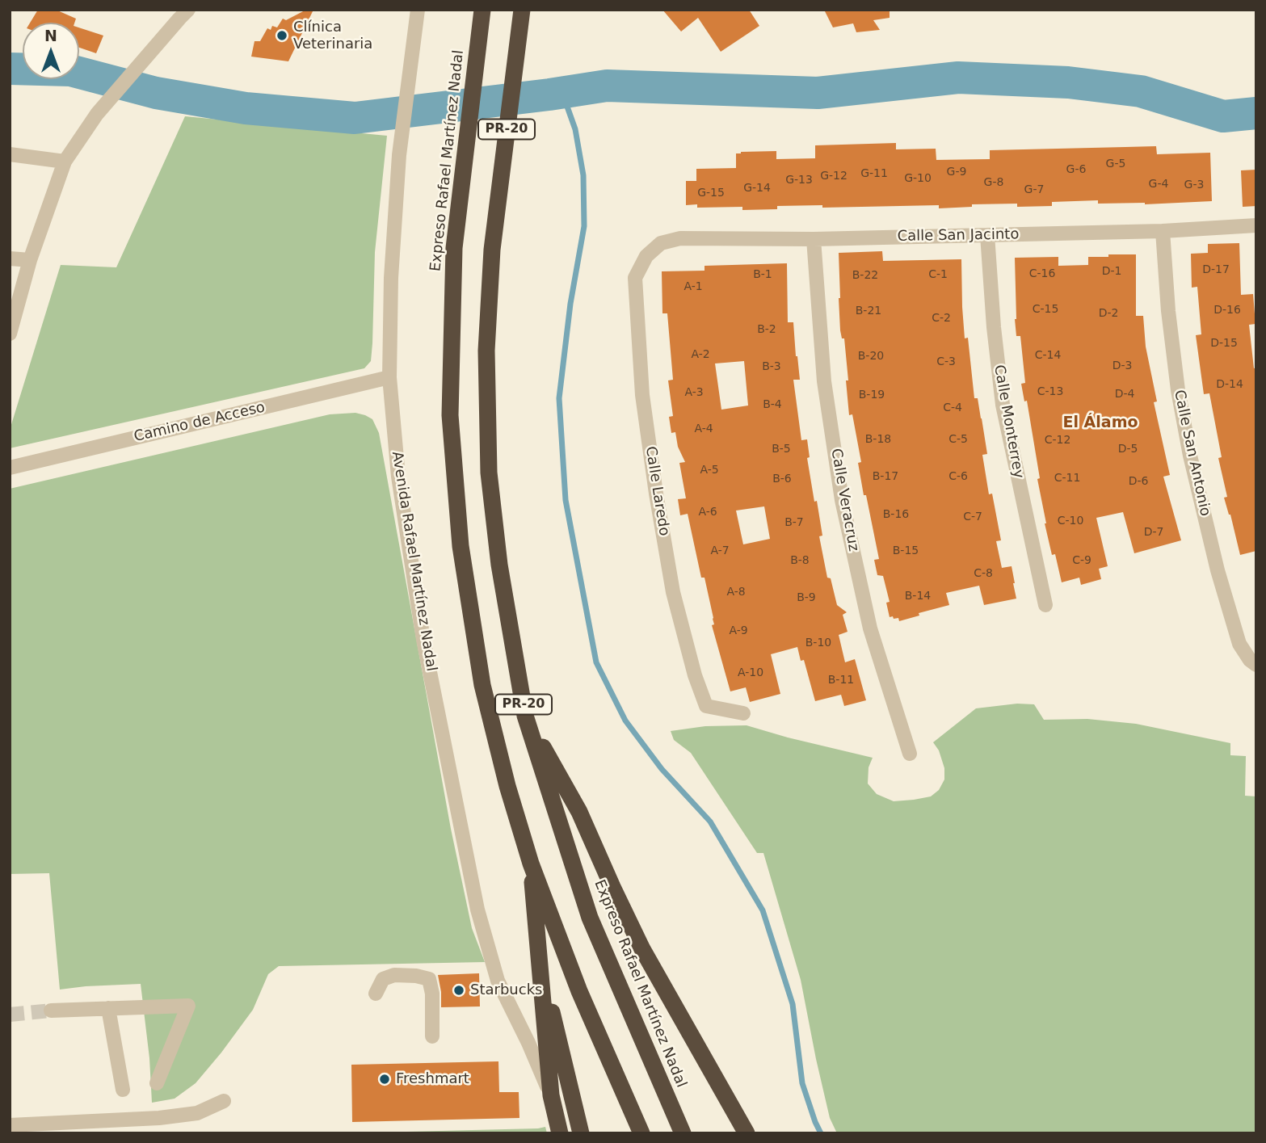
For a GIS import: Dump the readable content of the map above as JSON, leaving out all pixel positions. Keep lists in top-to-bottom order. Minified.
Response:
{"streets":{"highway":["PR-20","Expreso Rafael Martínez Nadal"],"street":["Calle San Jacinto","Calle Monterrey","Camino de Acceso","Calle San Antonio","Calle Laredo","Calle Veracruz","Avenida Rafael Martínez Nadal"]},"crossings":[["Calle San Jacinto","Calle Monterrey"],["Calle San Jacinto","Calle San Antonio"],["Calle San Jacinto","Calle Laredo"],["Calle San Jacinto","Calle Veracruz"],["Camino de Acceso","Avenida Rafael Martínez Nadal"]],"districts":["El Álamo"],"places":["Clínica Veterinaria","Starbucks","Freshmart"],"house_numbers":["G-5","G-6","G-9","G-11","G-12","G-10","G-13","G-8","G-4","G-3","G-14","G-7","G-15","D-17","D-1","C-16","B-1","C-1","B-22","A-1","C-15","D-16","B-21","D-2","C-2","B-2","D-15","A-2","C-14","B-20","C-3","D-3","B-3","D-14","C-13","A-3","D-4","B-19","B-4","C-4","A-4","B-18","C-5","C-12","B-5","D-5","A-5","B-17","C-6","C-11","B-6","D-6","A-6","B-16","C-7","C-10","B-7","D-7","A-7","B-15","B-8","C-9","C-8","A-8","B-14","B-9","A-9","B-10","A-10","B-11"],"north":"top"}
